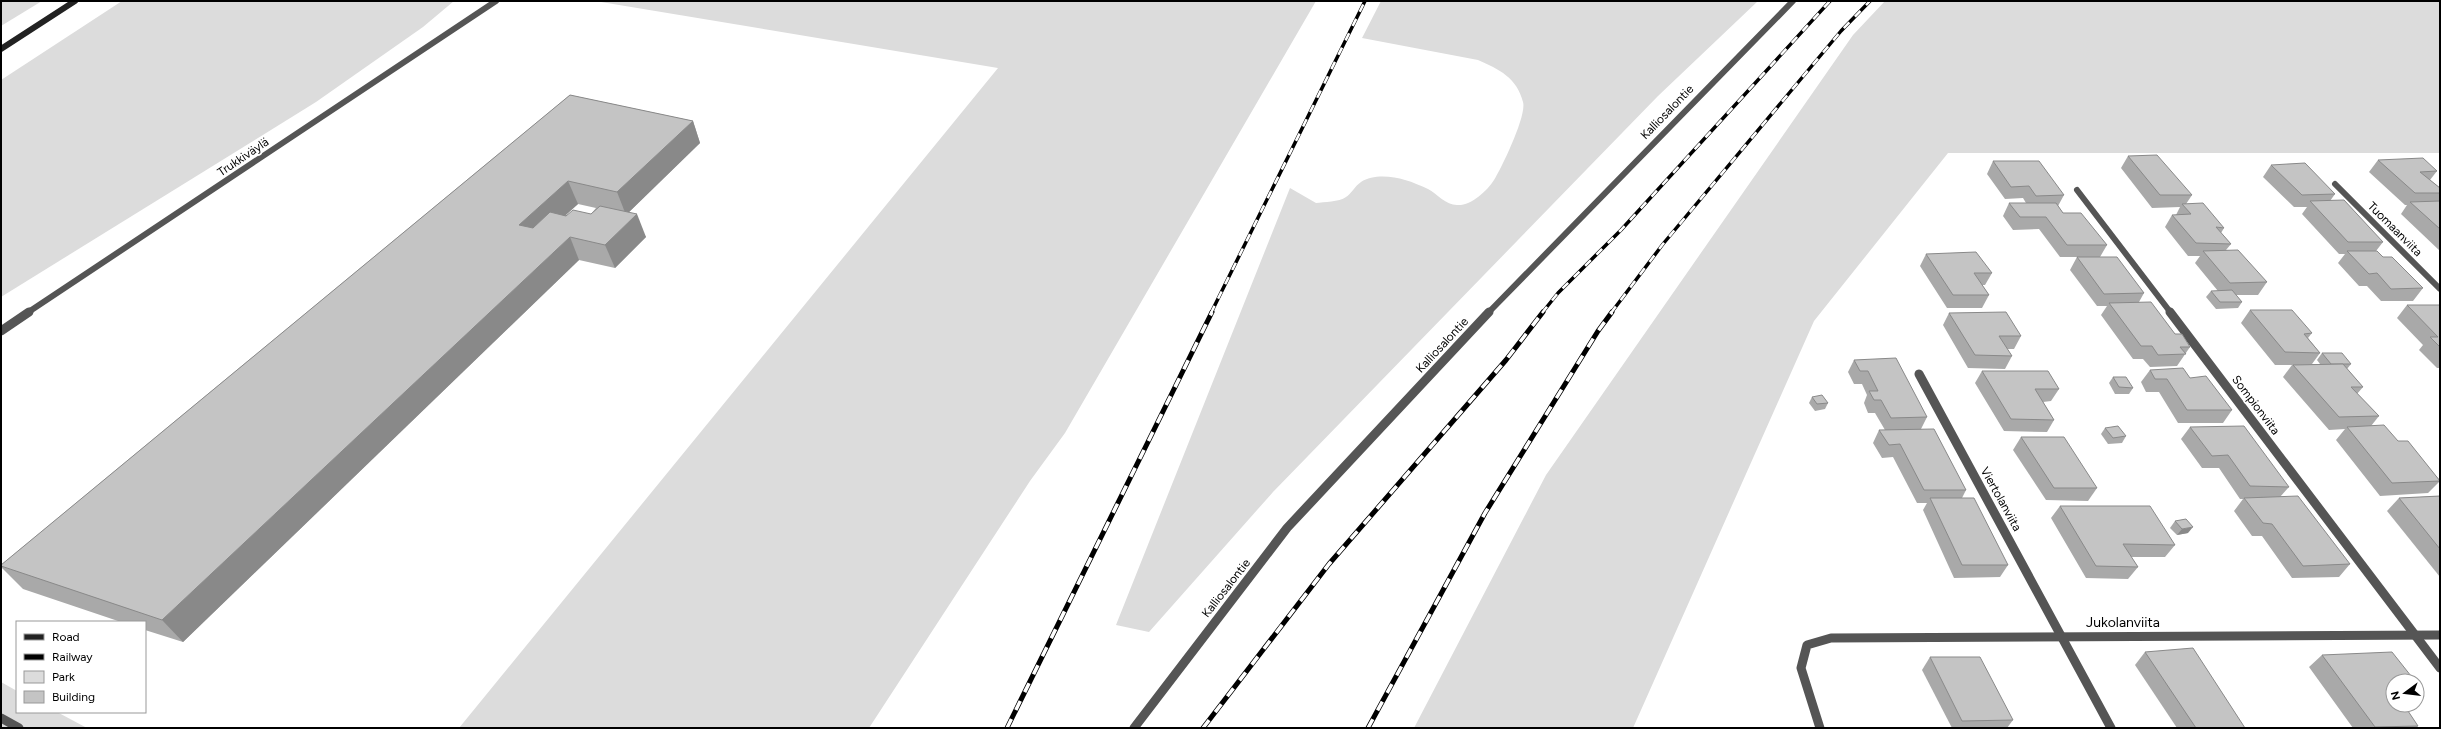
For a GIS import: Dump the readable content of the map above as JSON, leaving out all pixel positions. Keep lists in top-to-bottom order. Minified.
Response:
{"streets":{"street":["Kalliosalontie","Trukkiväylä","Tuomaanviita","Sompionviita","Viertolanviita","Jukolanviita"]},"crossings":[["Sompionviita","Jukolanviita"],["Viertolanviita","Jukolanviita"]],"legend":["Road","Railway","Park","Building"],"north":"left"}
